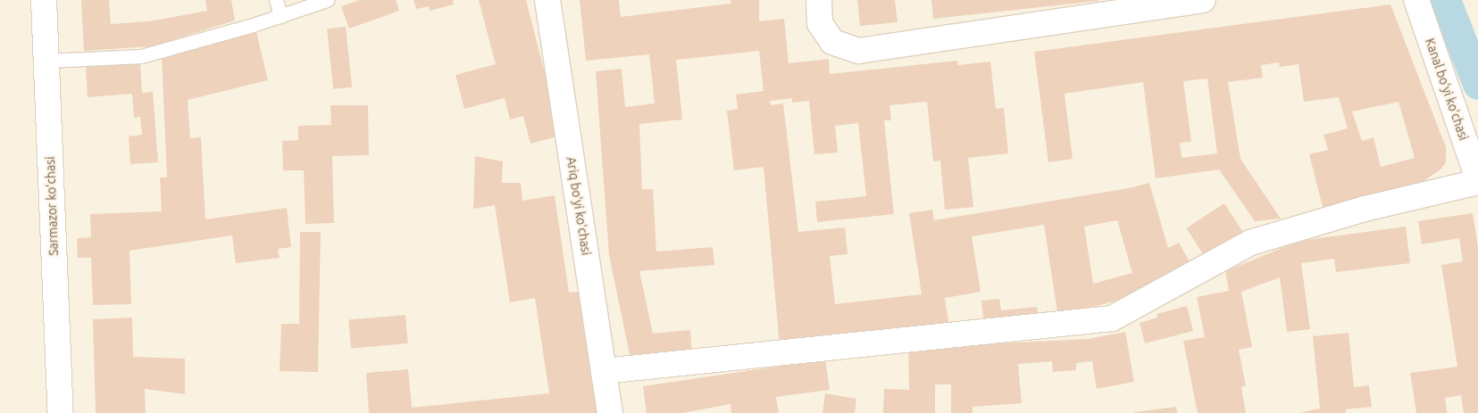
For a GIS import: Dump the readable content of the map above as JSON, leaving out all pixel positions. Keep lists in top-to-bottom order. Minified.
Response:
{"streets":{"street":["Kanal boʻyi koʻchasi","Sarmazor koʻchasi","Ariq boʻyi koʻchasi"]}}
